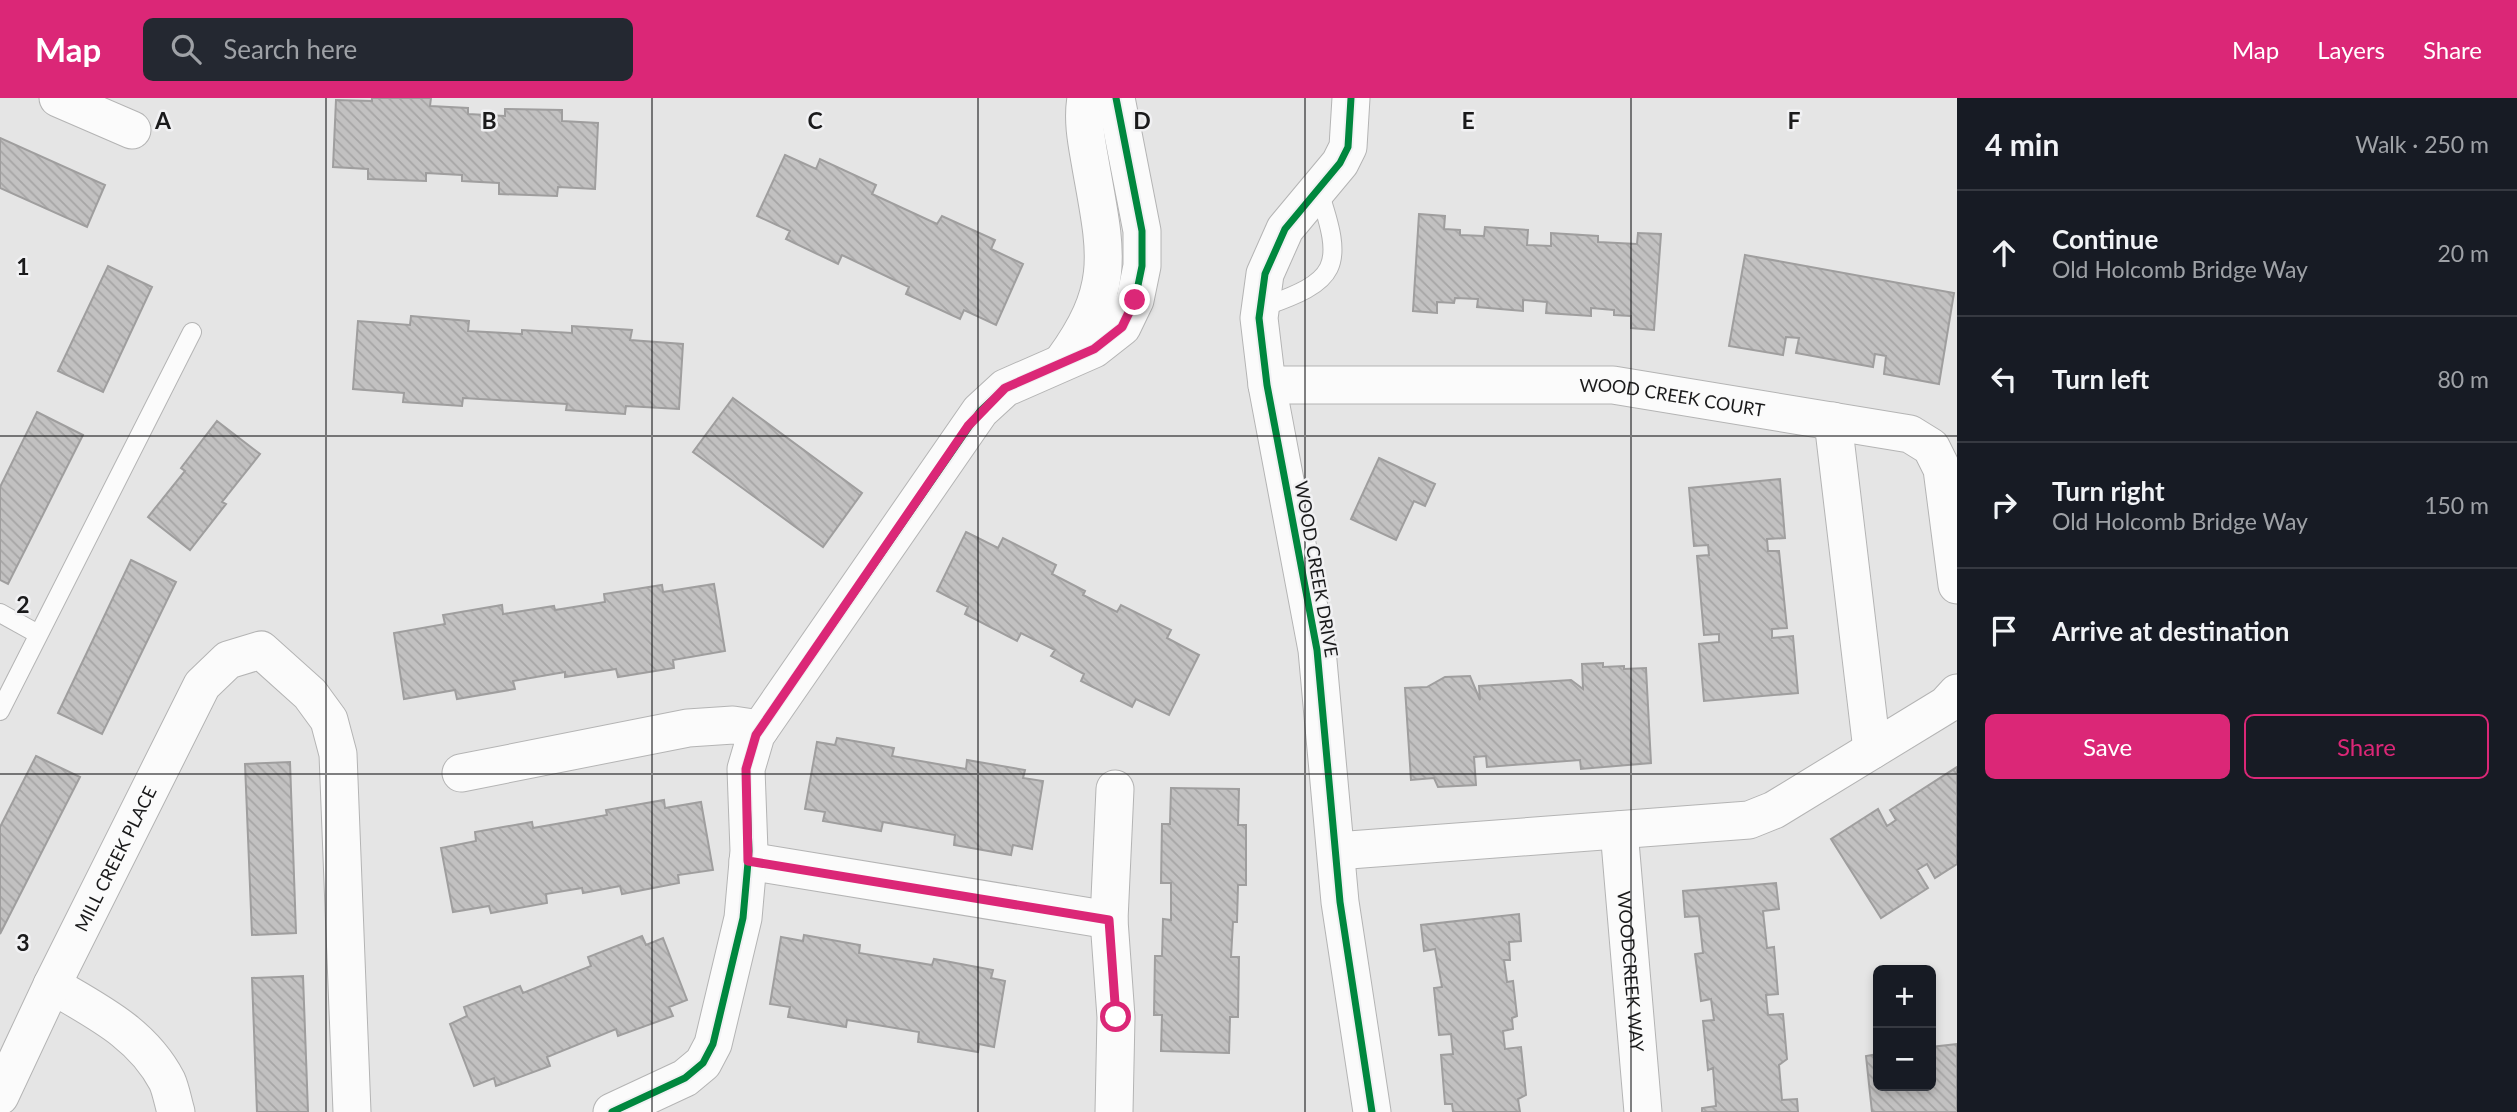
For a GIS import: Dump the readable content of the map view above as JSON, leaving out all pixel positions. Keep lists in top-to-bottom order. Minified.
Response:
{"streets":{"street":["WOOD CREEK COURT","WOOD CREEK DRIVE","MILL CREEK PLACE","WOODCREEK WAY"]},"crossings":[["WOOD CREEK COURT","WOOD CREEK DRIVE"]],"page":{"header":"Map","search":"Search here","nav":["Map","Layers","Share"],"heading":["4 min","Walk · 250 m"],"list":[["Continue","Old Holcomb Bridge Way","20 m"],["Turn left","80 m"],["Turn right","Old Holcomb Bridge Way","150 m"],"Arrive at destination"],"buttons":["Save","Share"],"map_buttons":["+","−"]},"grid":{"columns":["A","B","C","D","E","F"],"rows":["1","2","3"]}}
